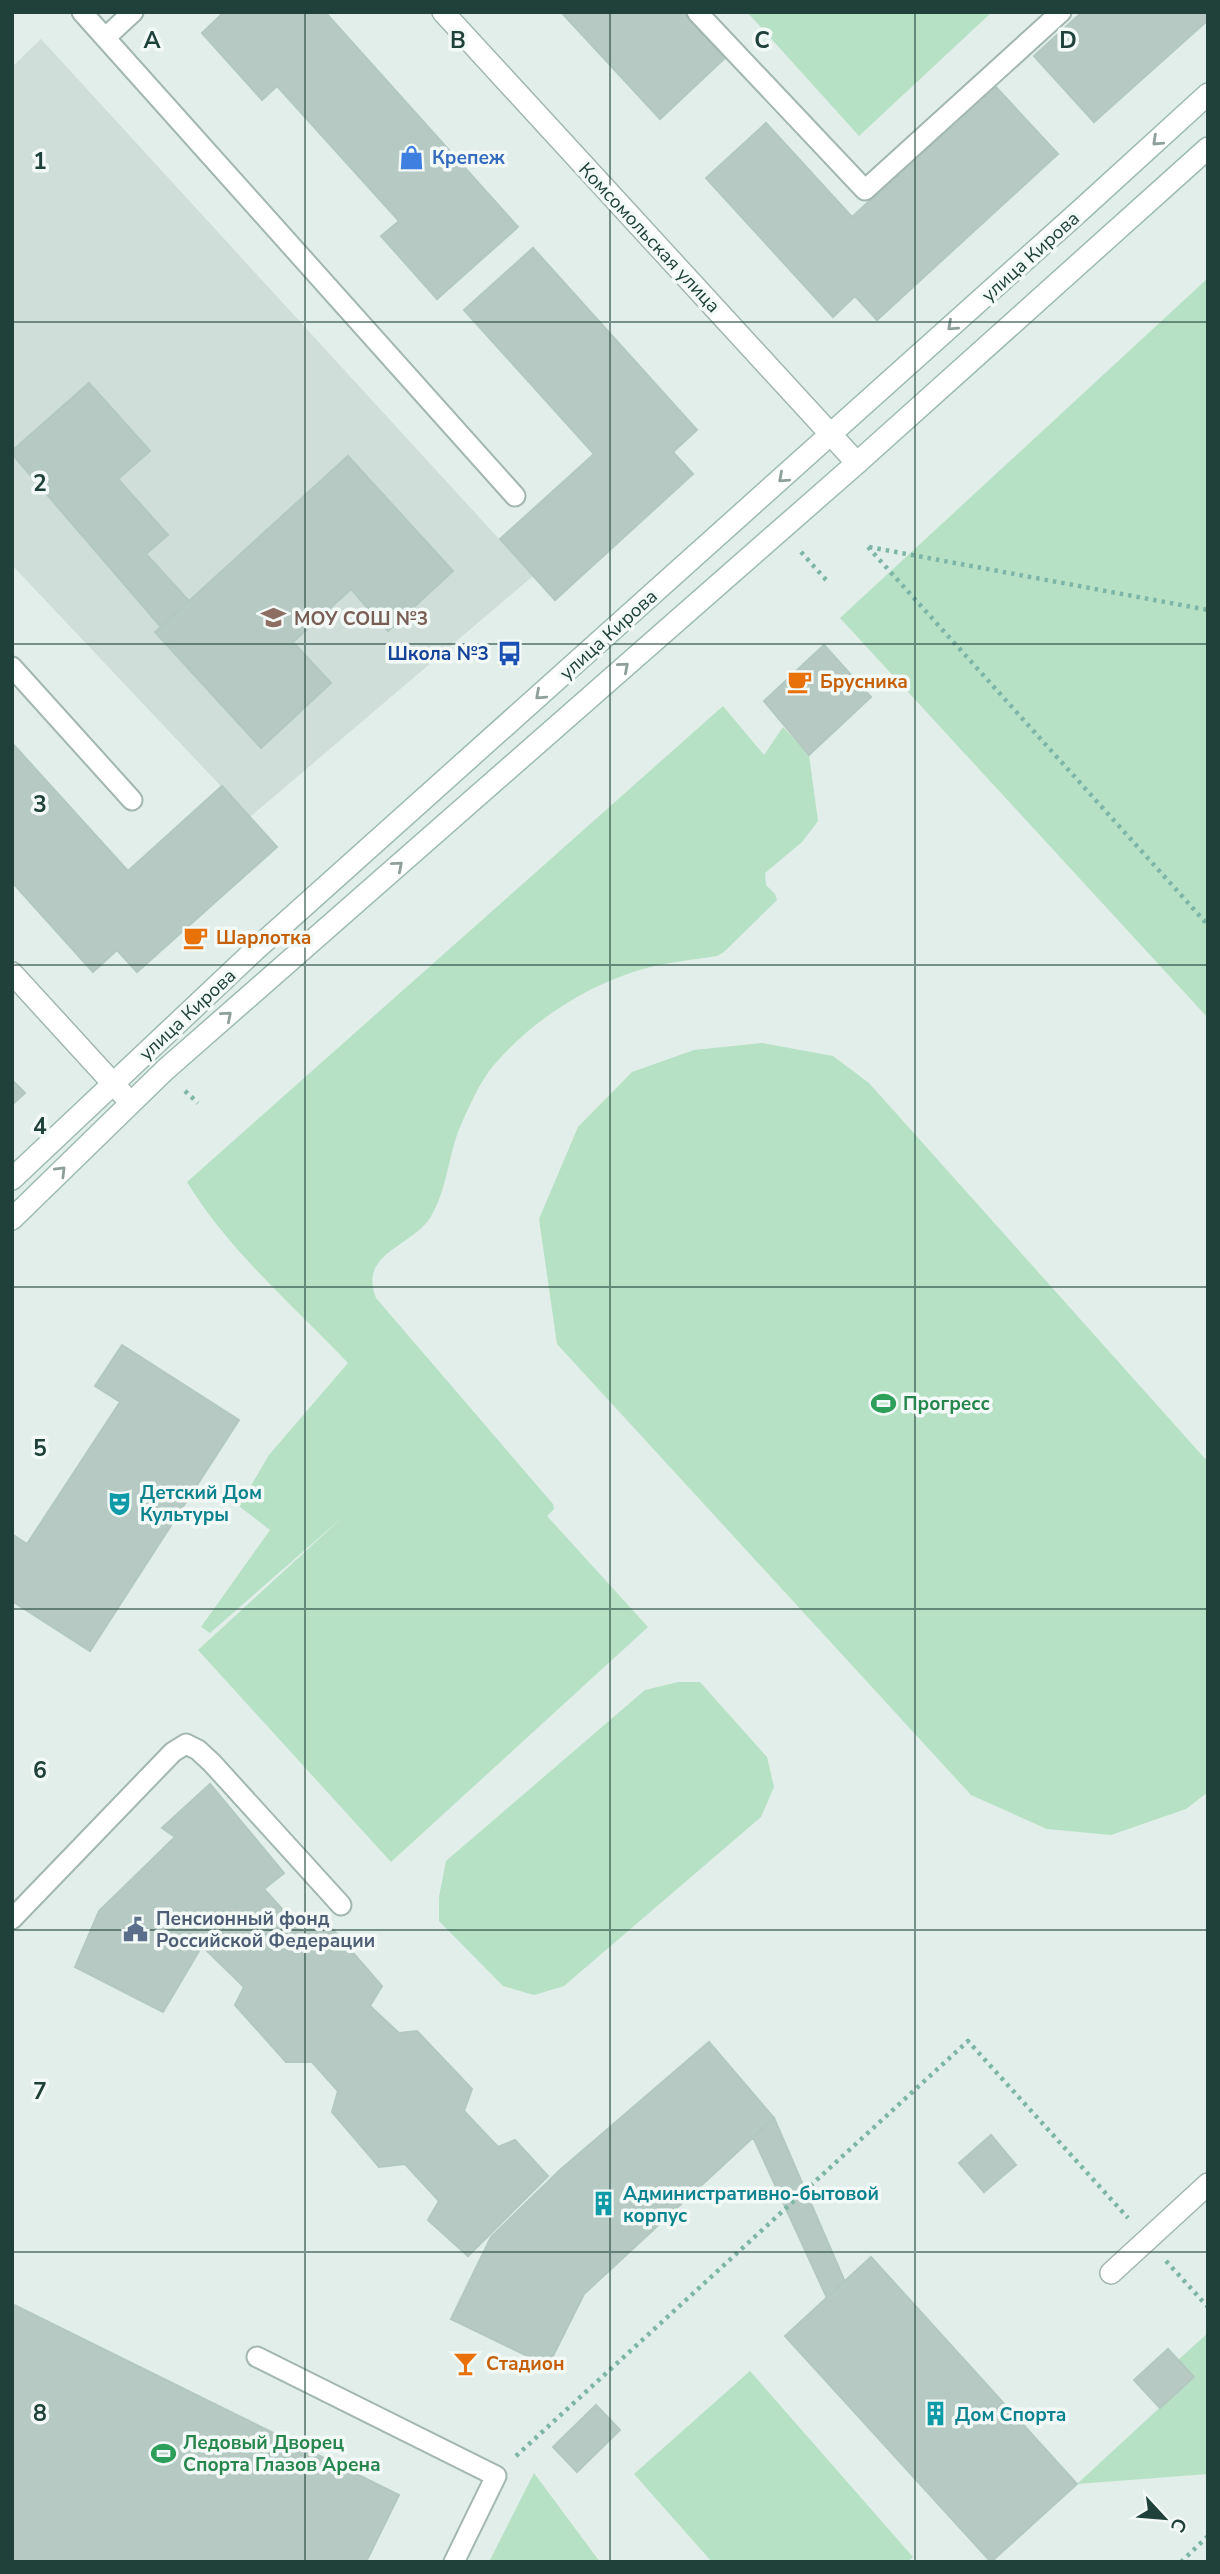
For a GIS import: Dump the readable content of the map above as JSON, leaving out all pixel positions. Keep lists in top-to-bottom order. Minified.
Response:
{"streets":{"main road":["Комсомольская улица","улица Кирова"]},"crossings":[["Комсомольская улица","улица Кирова"]],"places":{"shop":["Крепеж"],"school or university":["МОУ СОШ №3"],"bus stop":["Школа №3"],"cafe":["Брусника","Шарлотка"],"sports":["Прогресс","Ледовый Дворец Спорта Глазов Арена"],"theatre":["Детский Дом Культуры"],"public building":["Пенсионный фонд Российской Федерации"],"building":["Административно-бытовой корпус","Дом Спорта"],"bar":["Стадион"]},"north":"bottom right","grid":{"columns":["A","B","C","D"],"rows":["1","2","3","4","5","6","7","8"]}}
